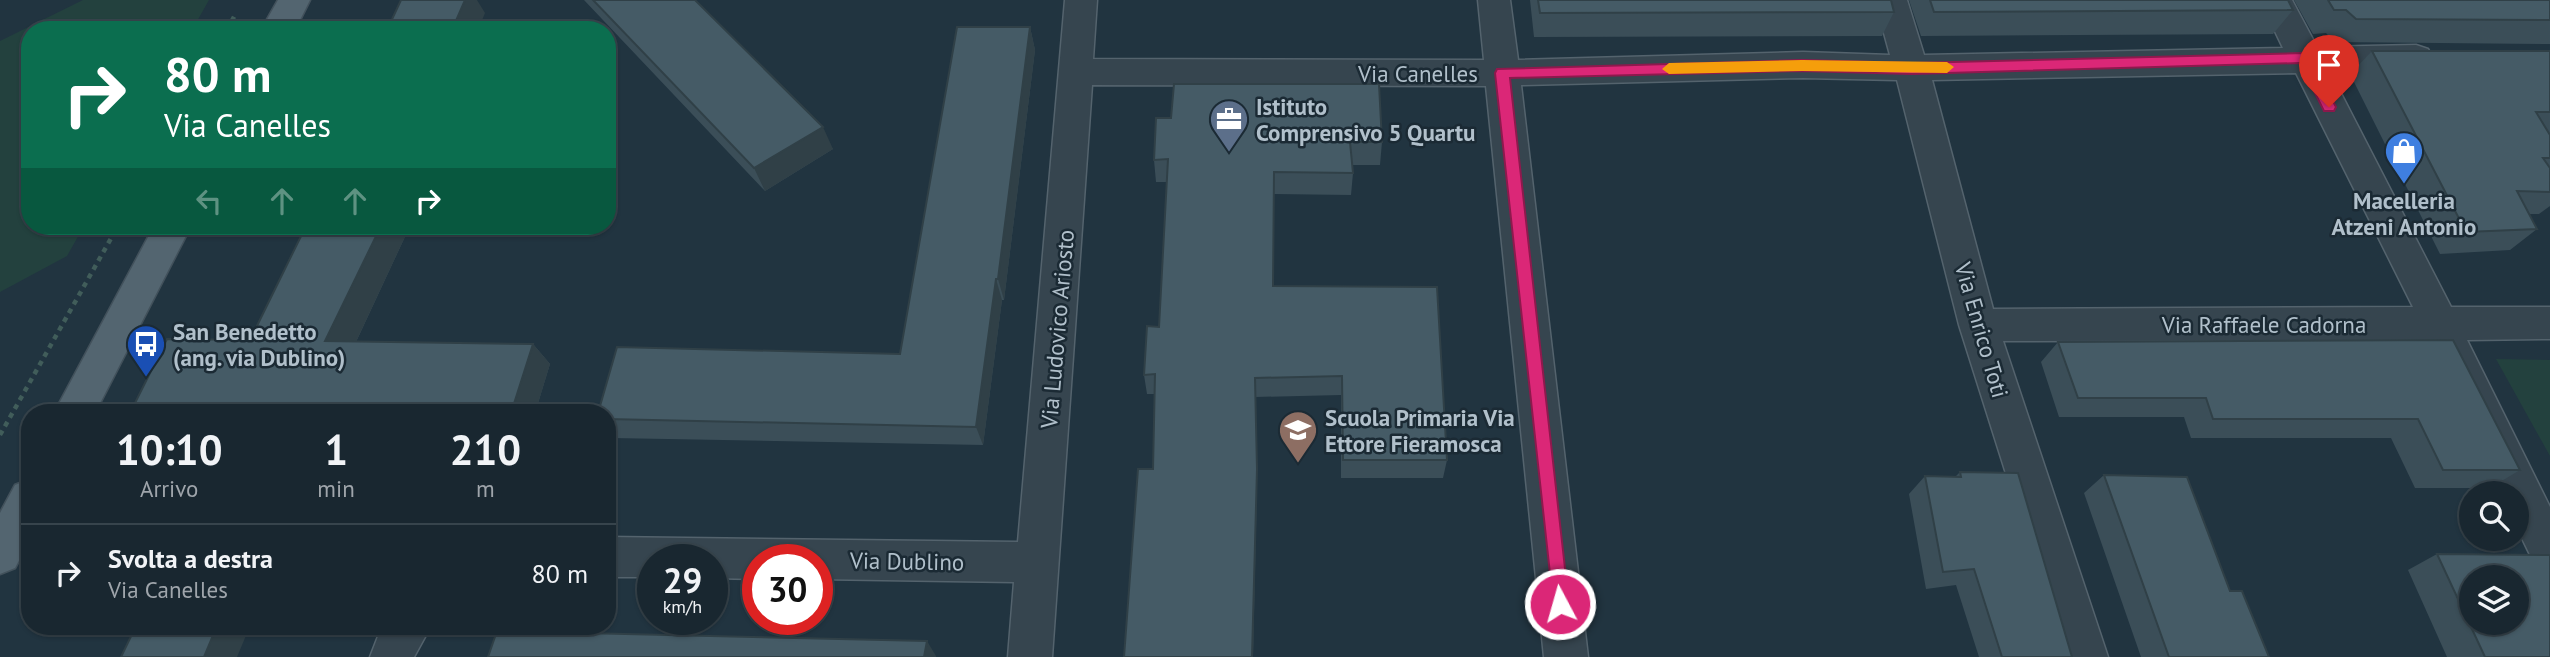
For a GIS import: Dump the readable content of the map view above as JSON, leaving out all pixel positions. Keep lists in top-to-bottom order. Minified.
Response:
{"streets":{"street":["Via Canelles","Via Raffaele Cadorna","Via Ludovico Ariosto","Via Enrico Toti","Via Dublino"]},"crossings":[["Via Canelles","Via Ludovico Ariosto"],["Via Canelles","Via Enrico Toti"],["Via Raffaele Cadorna","Via Enrico Toti"],["Via Ludovico Ariosto","Via Dublino"]],"places":{"office":["Istituto Comprensivo 5 Quartu"],"shop":["Macelleria Atzeni Antonio"],"bus stop":["San Benedetto (ang. via Dublino)"],"school or university":["Scuola Primaria Via Ettore Fieramosca"]},"page":{"turn":["80 m","Via Canelles"],"eta":["10:10","Arrivo","1","min","210","m"],"list":[{"name":"Svolta a destra","note":"Via Canelles","value":"80 m"}],"speed":"29 km/h","limit":"30"}}
